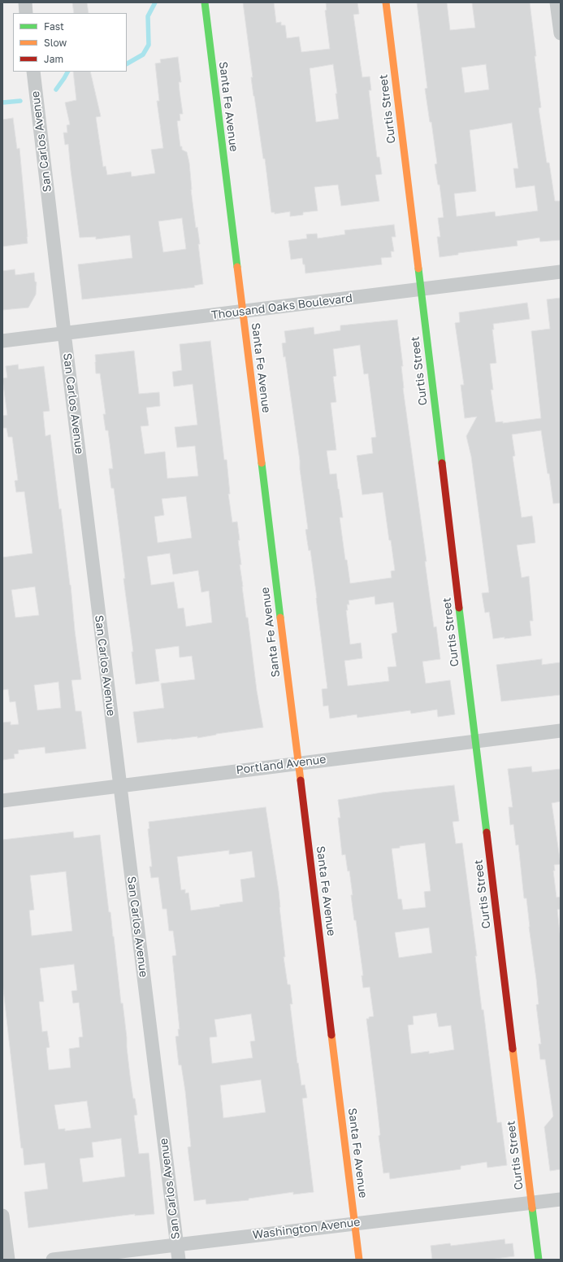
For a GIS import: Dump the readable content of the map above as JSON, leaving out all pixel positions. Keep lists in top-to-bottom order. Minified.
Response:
{"streets":{"street":["Santa Fe Avenue","Curtis Street","San Carlos Avenue","Thousand Oaks Boulevard","Portland Avenue","Washington Avenue"]},"crossings":[["Santa Fe Avenue","Thousand Oaks Boulevard"],["Santa Fe Avenue","Portland Avenue"],["Santa Fe Avenue","Washington Avenue"],["Curtis Street","Thousand Oaks Boulevard"],["Curtis Street","Portland Avenue"],["Curtis Street","Washington Avenue"],["San Carlos Avenue","Thousand Oaks Boulevard"],["San Carlos Avenue","Portland Avenue"],["San Carlos Avenue","Washington Avenue"]],"legend":["Fast","Slow","Jam"]}
